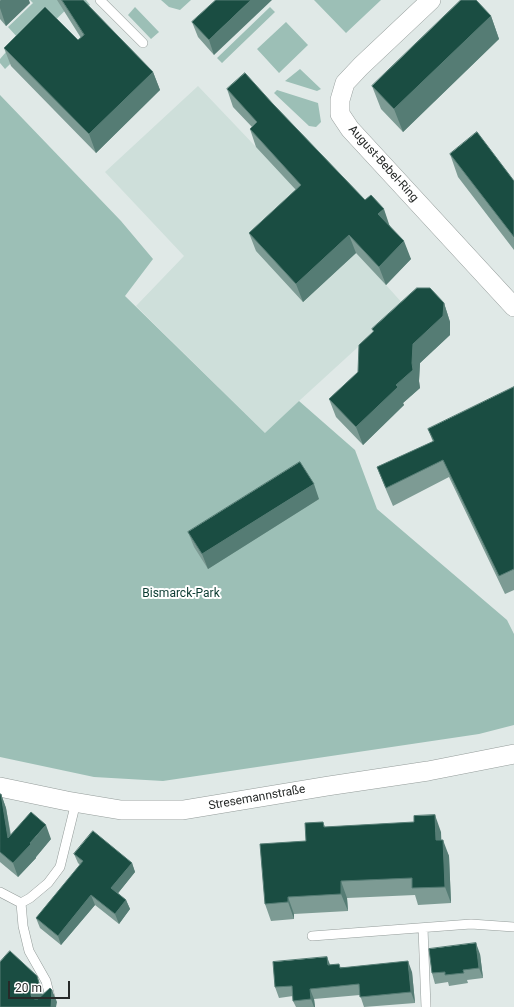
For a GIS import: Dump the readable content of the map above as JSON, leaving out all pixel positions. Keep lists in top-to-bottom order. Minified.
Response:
{"streets":{"street":["August-Bebel-Ring","Stresemannstraße"]},"parks":["Bismarck-Park"],"scale_bar":"20 m"}
